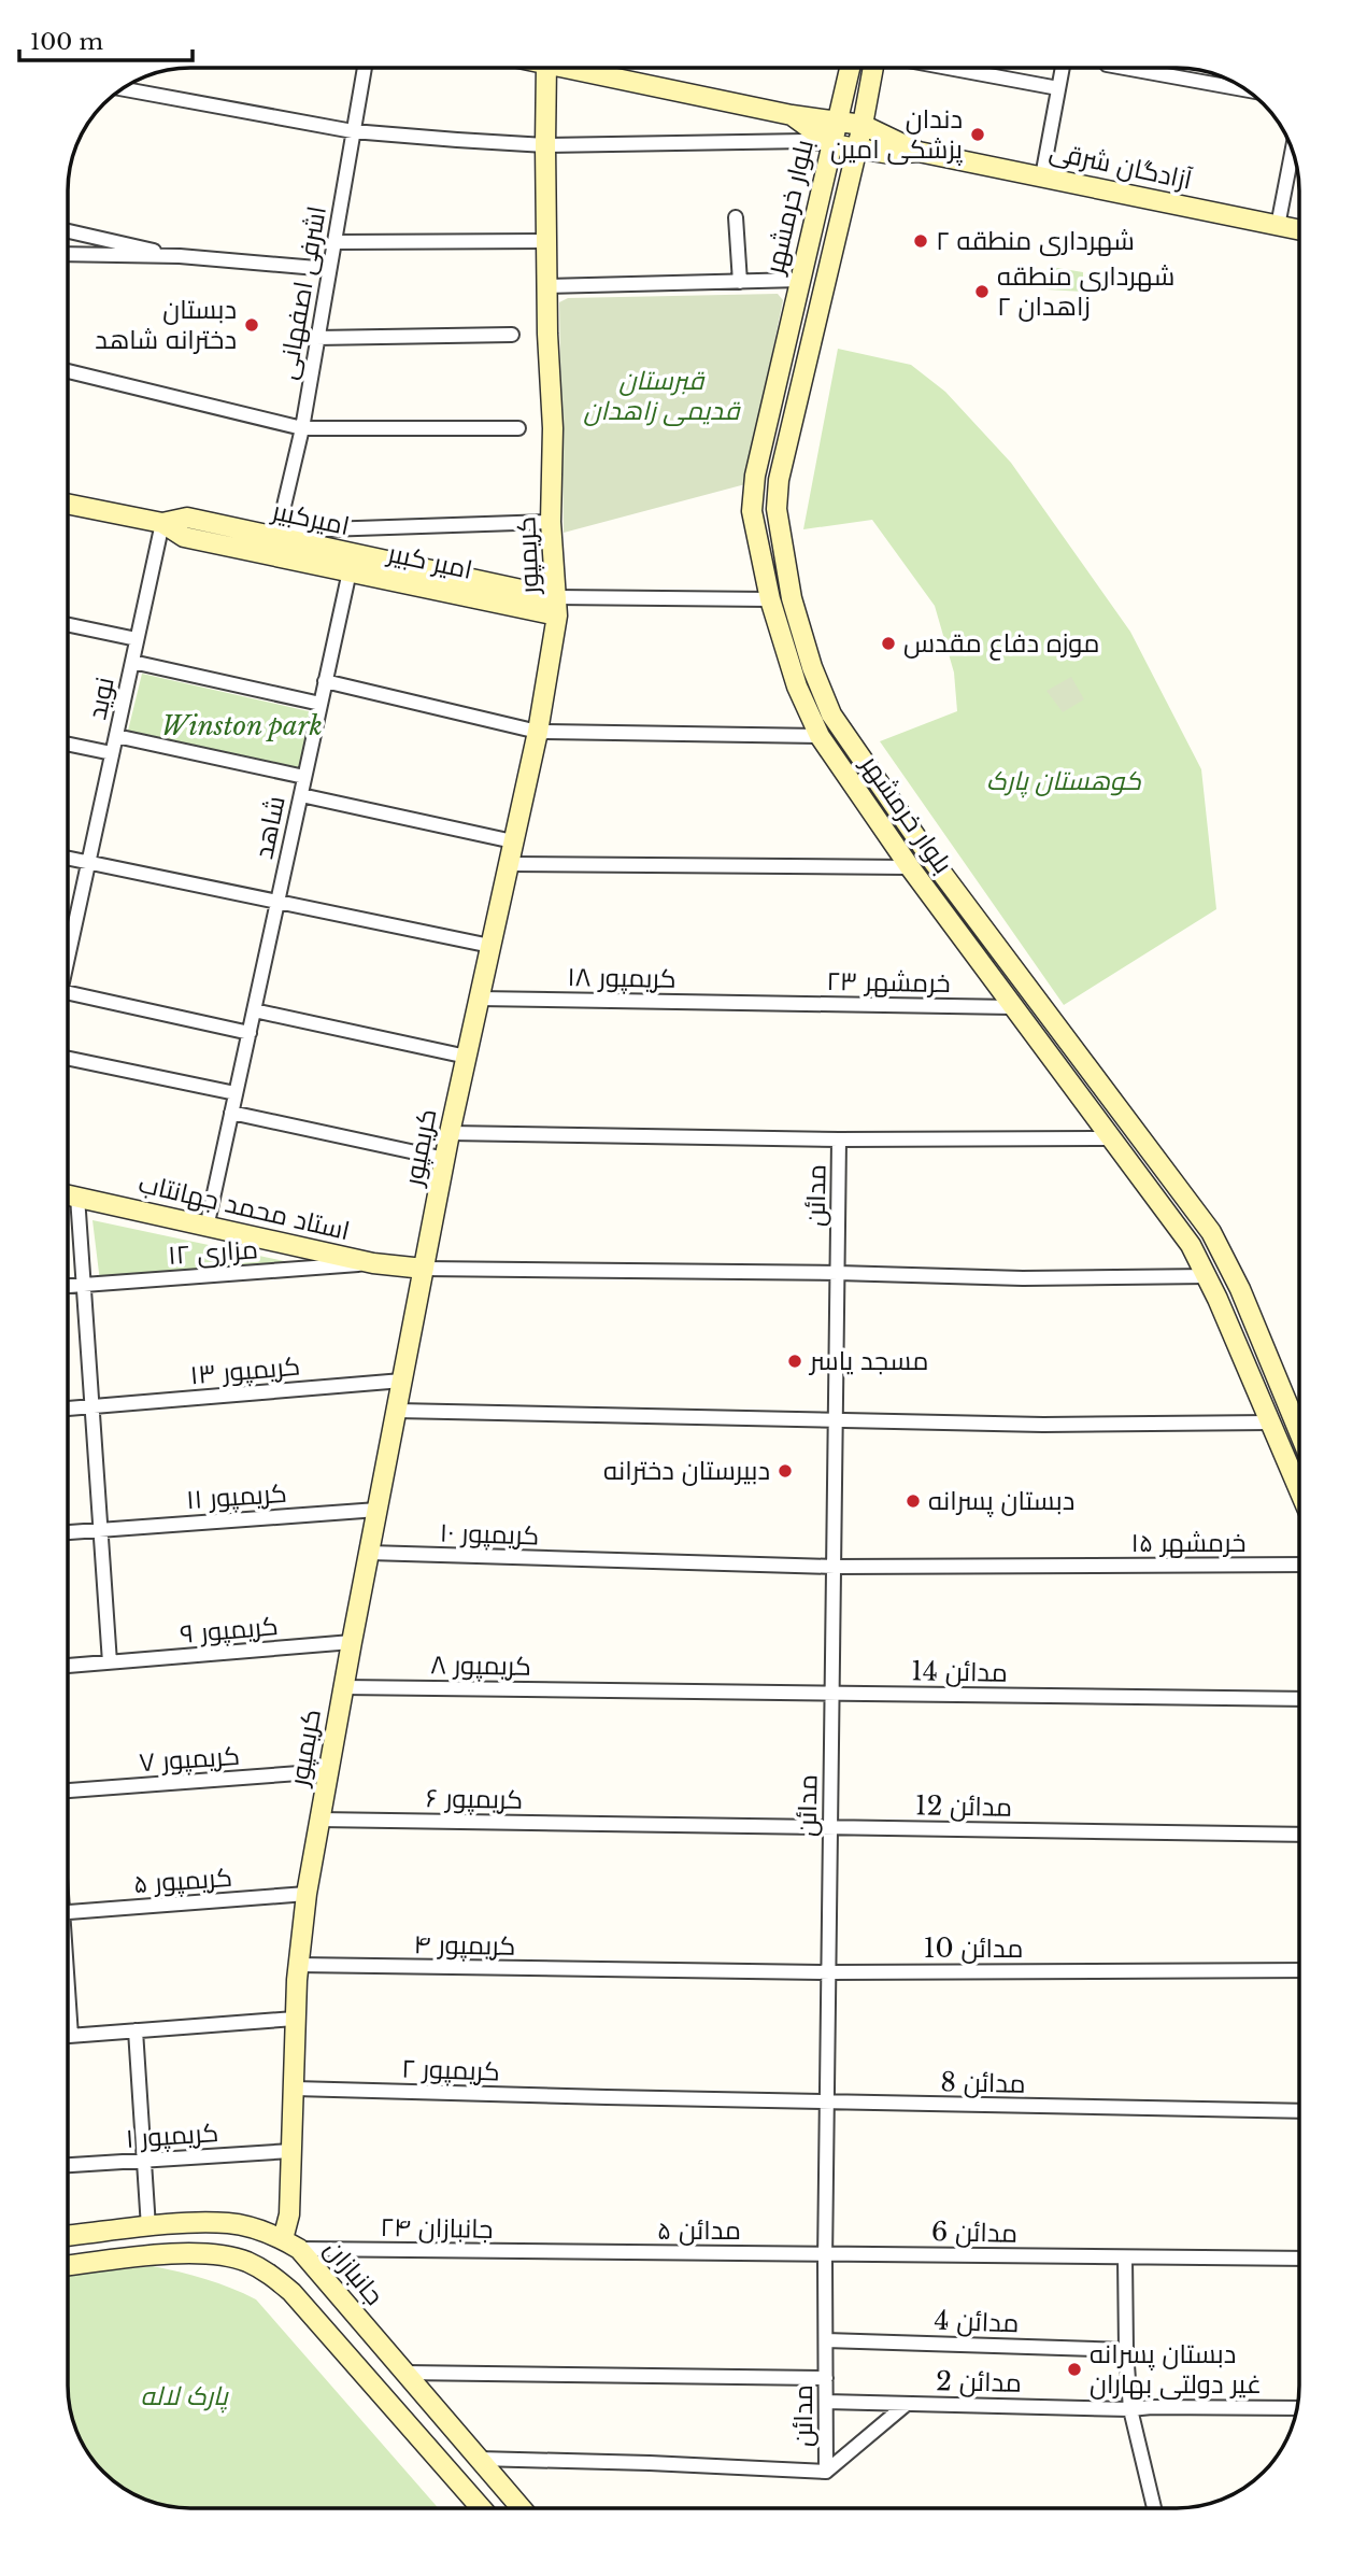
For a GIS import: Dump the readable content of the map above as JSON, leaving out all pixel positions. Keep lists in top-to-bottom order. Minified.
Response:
{"streets":{"main road":["آزادگان شرقی","بلوار خرمشهر","امیرکبیر","کریمپور","امیر کبیر","استاد محمد جهانتاب","جانبازان"],"street":["اشرفی اصفهانی","نوید","شاهد","کریمپور ۱۸","خرمشهر ۲۳","مدائن","مزاری ۱۲","کریمپور ۱۳","کریمپور ۱۱","کریمپور ۱۰","خرمشهر ۱۵","کریمپور ۹","کریمپور ۸","مدائن 14","کریمپور ۷","کریمپور ۶","مدائن 12","کریمپور ۵","کریمپور ۴","مدائن 10","کریمپور ۲","مدائن 8","کریمپور ۱","جانبازان ۲۴","مدائن ۵","مدائن 6","مدائن 4","مدائن 2"]},"crossings":[["بلوار خرمشهر","خرمشهر ۲۳"],["اشرفی اصفهانی","امیرکبیر"],["امیرکبیر","کریمپور"],["امیرکبیر","امیر کبیر"],["امیرکبیر","نوید"],["کریمپور","امیر کبیر"],["کریمپور","کریمپور ۱۸"],["کریمپور","استاد محمد جهانتاب"],["کریمپور","کریمپور ۱۳"],["کریمپور","کریمپور ۱۱"],["کریمپور","کریمپور ۱۰"],["کریمپور","کریمپور ۹"],["کریمپور","کریمپور ۸"],["کریمپور","کریمپور ۷"],["کریمپور","کریمپور ۶"],["کریمپور","کریمپور ۵"],["کریمپور","کریمپور ۴"],["کریمپور","کریمپور ۲"],["کریمپور","کریمپور ۱"],["کریمپور","جانبازان ۲۴"],["کریمپور","جانبازان"],["امیر کبیر","نوید"],["امیر کبیر","شاهد"],["شاهد","استاد محمد جهانتاب"],["کریمپور ۱۸","خرمشهر ۲۳"],["مدائن","کریمپور ۱۰"],["مدائن","خرمشهر ۱۵"],["مدائن","کریمپور ۸"],["مدائن","مدائن 14"],["مدائن","کریمپور ۶"],["مدائن","مدائن 12"],["مدائن","کریمپور ۴"],["مدائن","مدائن 10"],["مدائن","کریمپور ۲"],["مدائن","مدائن 8"],["مدائن","مدائن ۵"],["مدائن","مدائن 6"],["مدائن","مدائن 4"],["مدائن","مدائن 2"],["استاد محمد جهانتاب","مزاری ۱۲"],["کریمپور ۱۰","خرمشهر ۱۵"],["کریمپور ۸","مدائن 14"],["کریمپور ۶","مدائن 12"],["کریمپور ۴","مدائن 10"],["کریمپور ۲","مدائن 8"],["جانبازان ۲۴","مدائن ۵"],["جانبازان ۲۴","جانبازان"],["مدائن ۵","مدائن 6"]],"parks":["قبرستان قدیمی زاهدان","Winston park","کوهستان پارک","پارک لاله"],"places":["دندان پزشکی امین","شهرداری منطقه ۲","شهرداری منطقه ۲ زاهدان","دبستان دخترانه شاهد","موزه دفاع مقدس","مسجد یاسر","دبیرستان دخترانه","دبستان پسرانه","دبستان پسرانه غیر دولتی بهاران"],"scale_bar":"100 m"}
